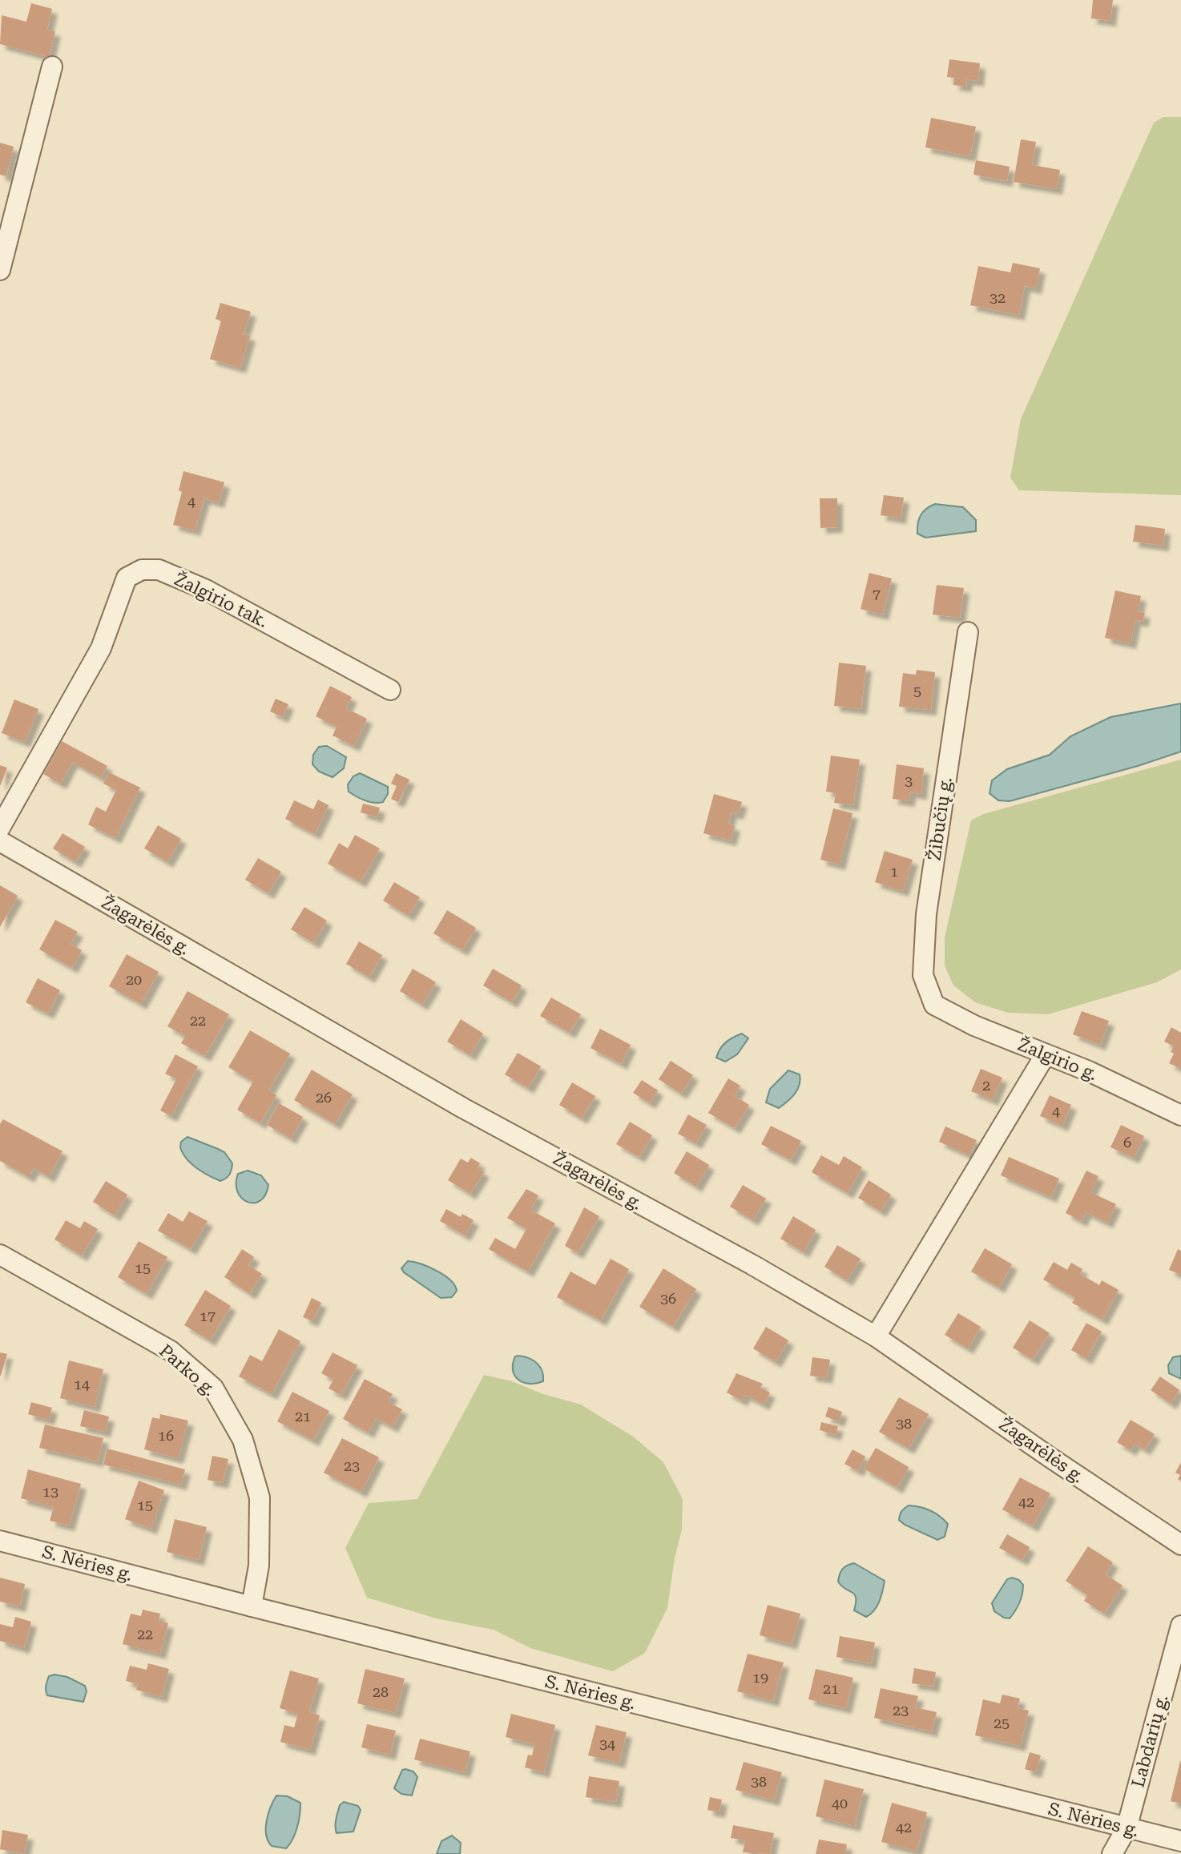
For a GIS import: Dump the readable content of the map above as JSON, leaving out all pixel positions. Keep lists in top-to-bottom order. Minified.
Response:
{"streets":{"street":["Žalgirio tak.","Žibučių g.","Žagarėlės g.","Žalgirio g.","Parko g.","S. Nėries g.","Labdarių g."]},"crossings":[["Žibučių g.","Žalgirio g."],["Parko g.","S. Nėries g."],["S. Nėries g.","Labdarių g."]],"house_numbers":["32","4","7","5","3","1","20","22","2","26","4","6","15","36","17","14","21","38","16","23","13","42","15","22","19","21","28","23","25","34","38","40","42"]}
